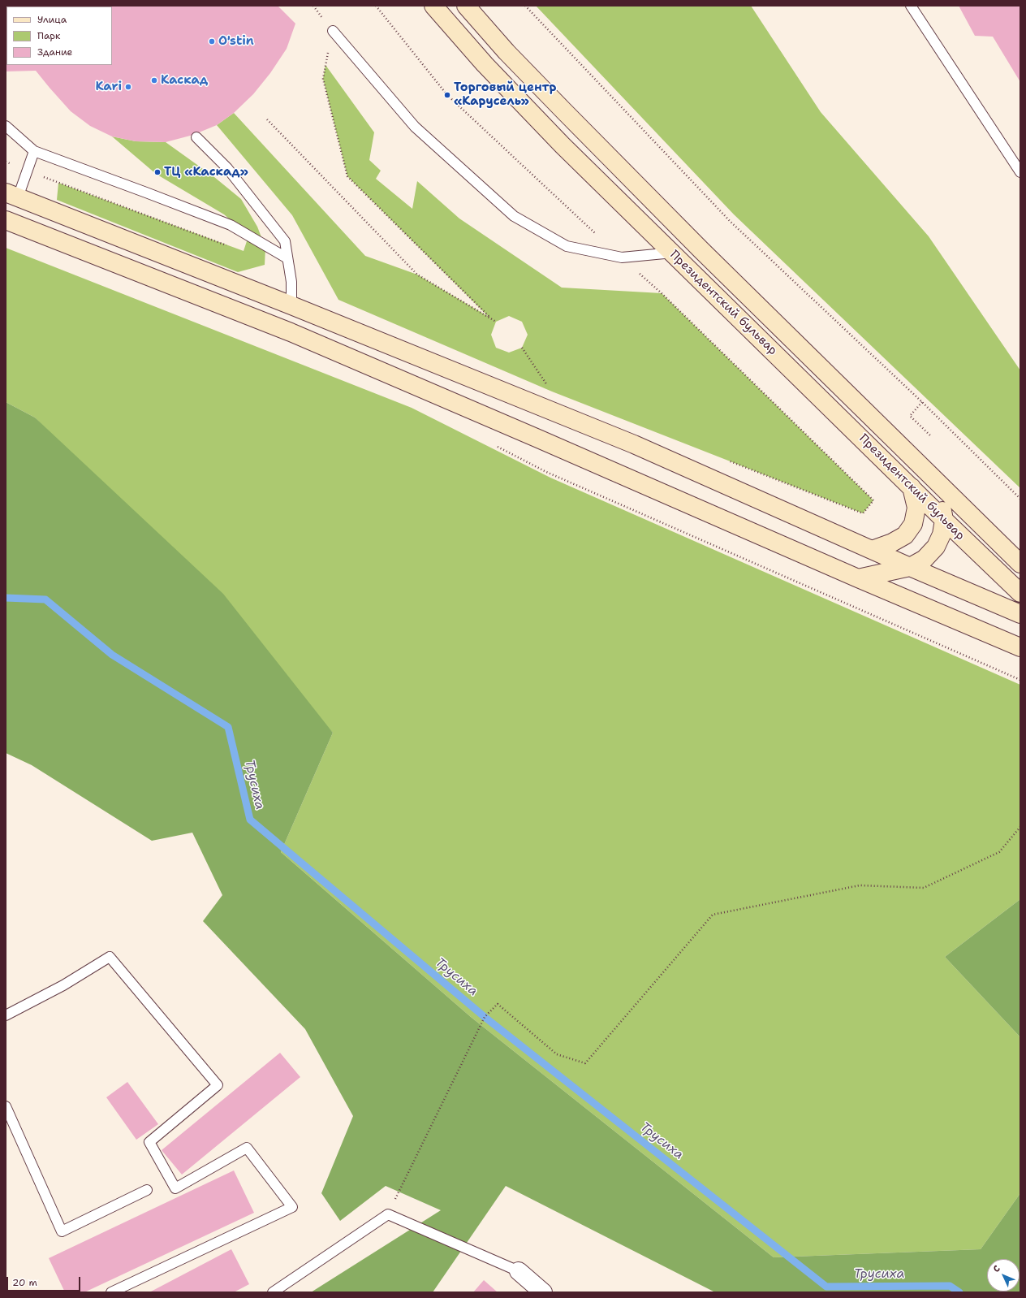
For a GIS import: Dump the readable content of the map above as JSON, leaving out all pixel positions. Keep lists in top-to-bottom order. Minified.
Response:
{"streets":{"main road":["Президентский бульвар"]},"water":["Трусиха"],"places":["O'stin","Каскад","Kari","Торговый центр «Карусель»","ТЦ «Каскад»"],"legend":["Улица","Парк","Здание"],"scale_bar":"20 m","north":"top left"}
